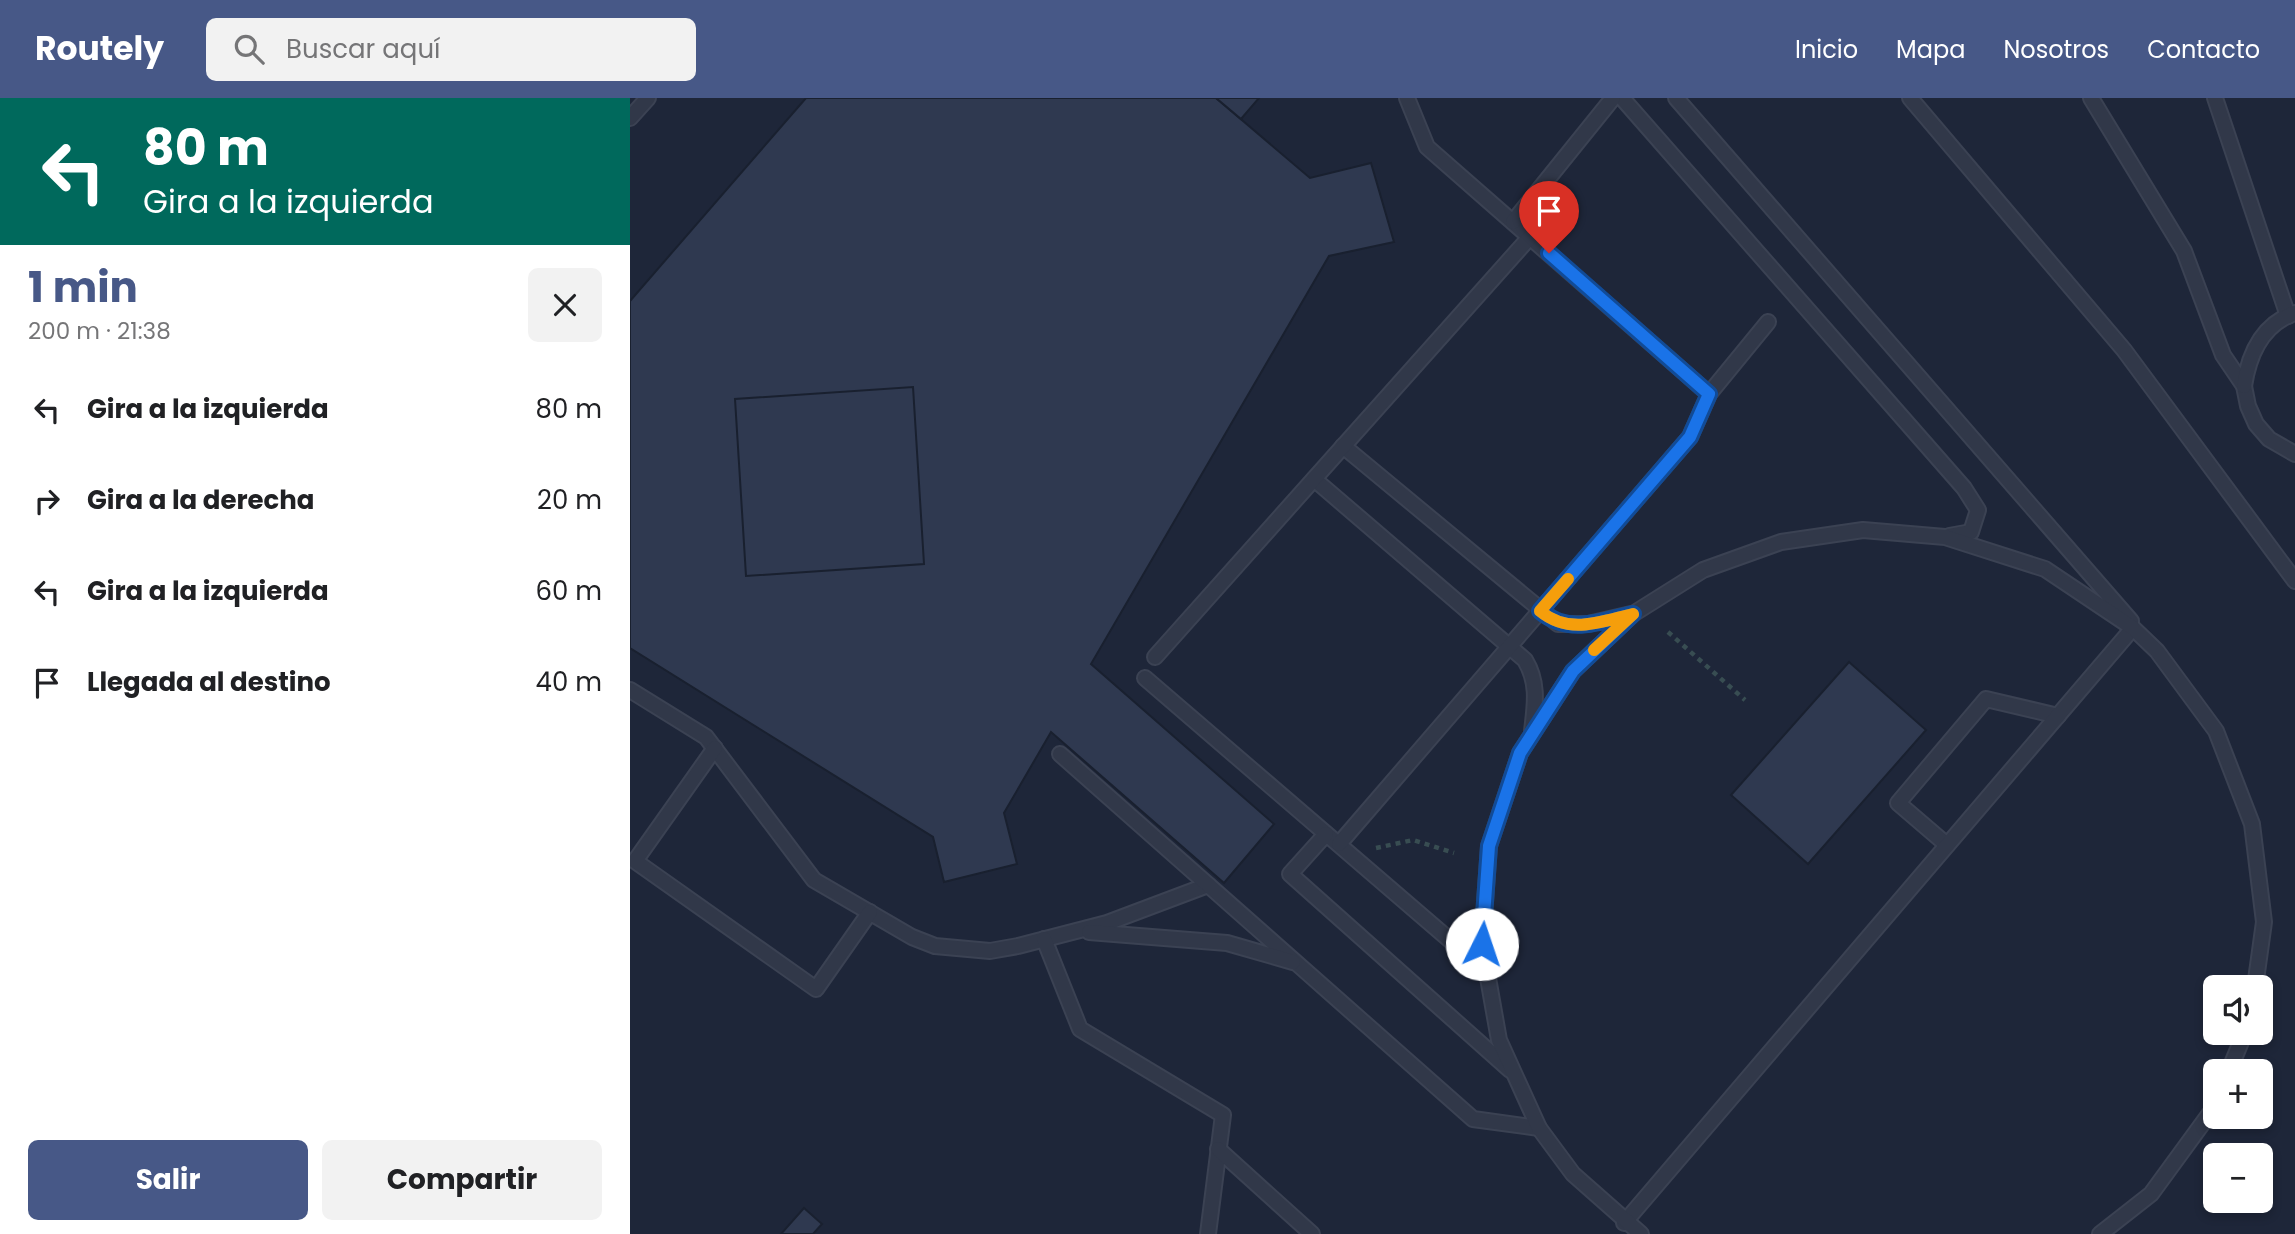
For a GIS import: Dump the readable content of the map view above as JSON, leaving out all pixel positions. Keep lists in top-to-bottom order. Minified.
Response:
{"page":{"header":"Routely","search":"Buscar aquí","nav":["Inicio","Mapa","Nosotros","Contacto"],"turn":["80 m","Gira a la izquierda"],"heading":["1 min","200 m · 21:38"],"list":[{"name":"Gira a la izquierda","value":"80 m"},{"name":"Gira a la derecha","value":"20 m"},{"name":"Gira a la izquierda","value":"60 m"},{"name":"Llegada al destino","value":"40 m"}],"map_buttons":["+","−"],"buttons":["Salir","Compartir"]}}
